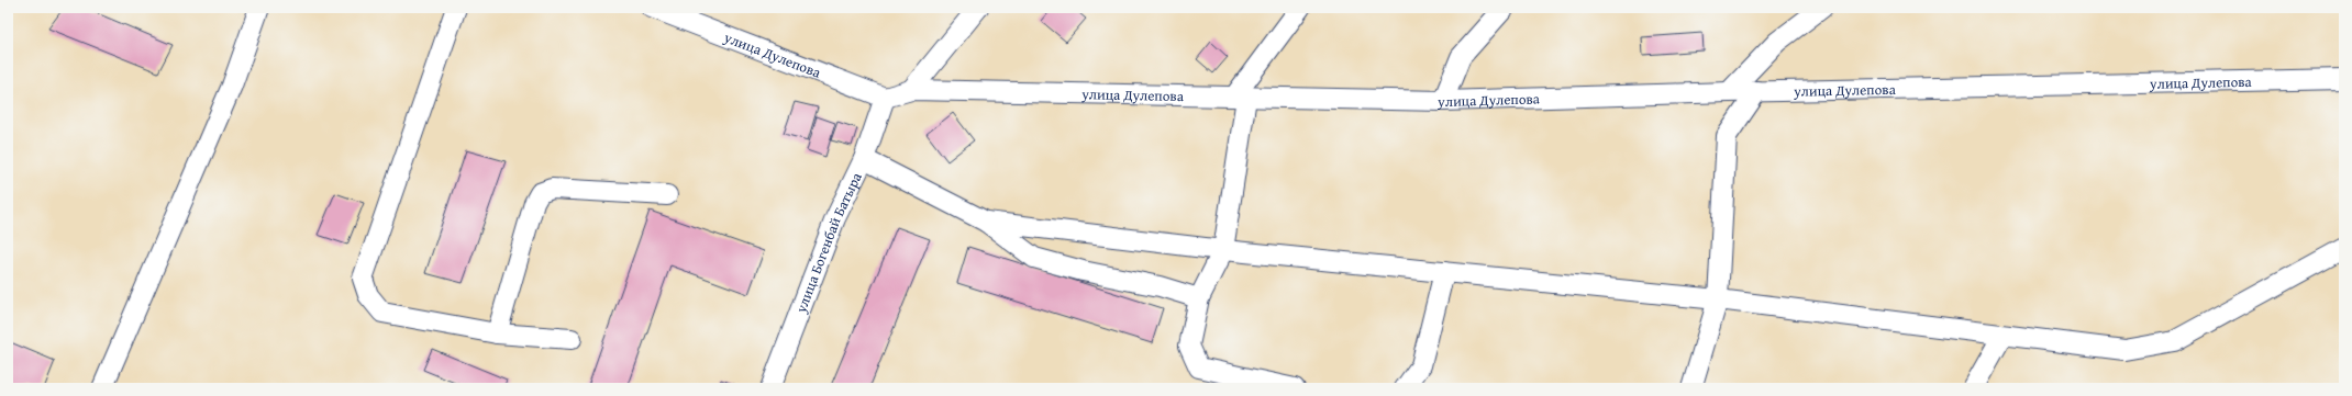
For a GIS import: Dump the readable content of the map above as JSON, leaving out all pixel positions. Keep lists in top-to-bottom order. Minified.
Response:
{"streets":{"street":["улица Дулепова","улица Богенбай Батыра"]},"crossings":[["улица Дулепова","улица Богенбай Батыра"]]}
